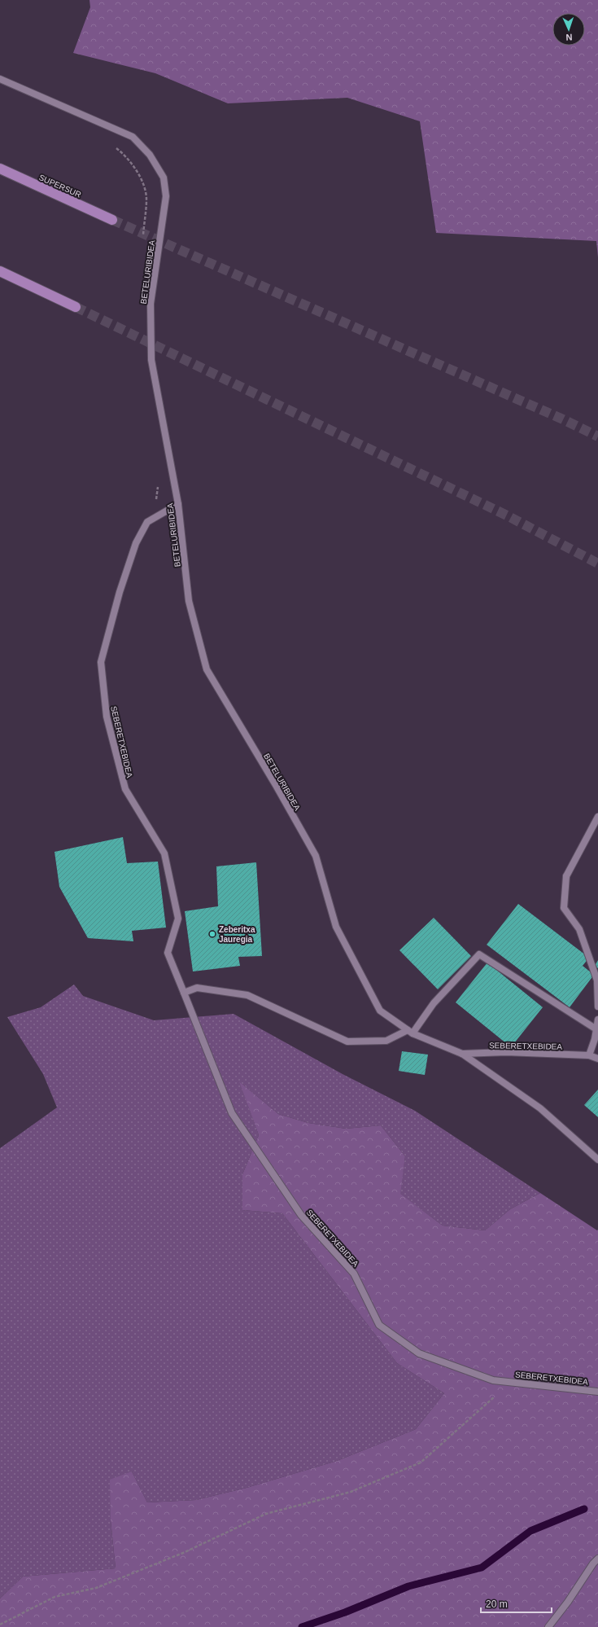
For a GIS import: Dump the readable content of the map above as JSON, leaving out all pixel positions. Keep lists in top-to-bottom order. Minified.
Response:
{"streets":{"highway":["SUPERSUR"],"street":["BETELURIBIDEA","SEBERETXEBIDEA"]},"crossings":[["BETELURIBIDEA","SEBERETXEBIDEA"]],"places":["Zeberitxa Jauregia"],"scale_bar":"20 m","north":"bottom"}
